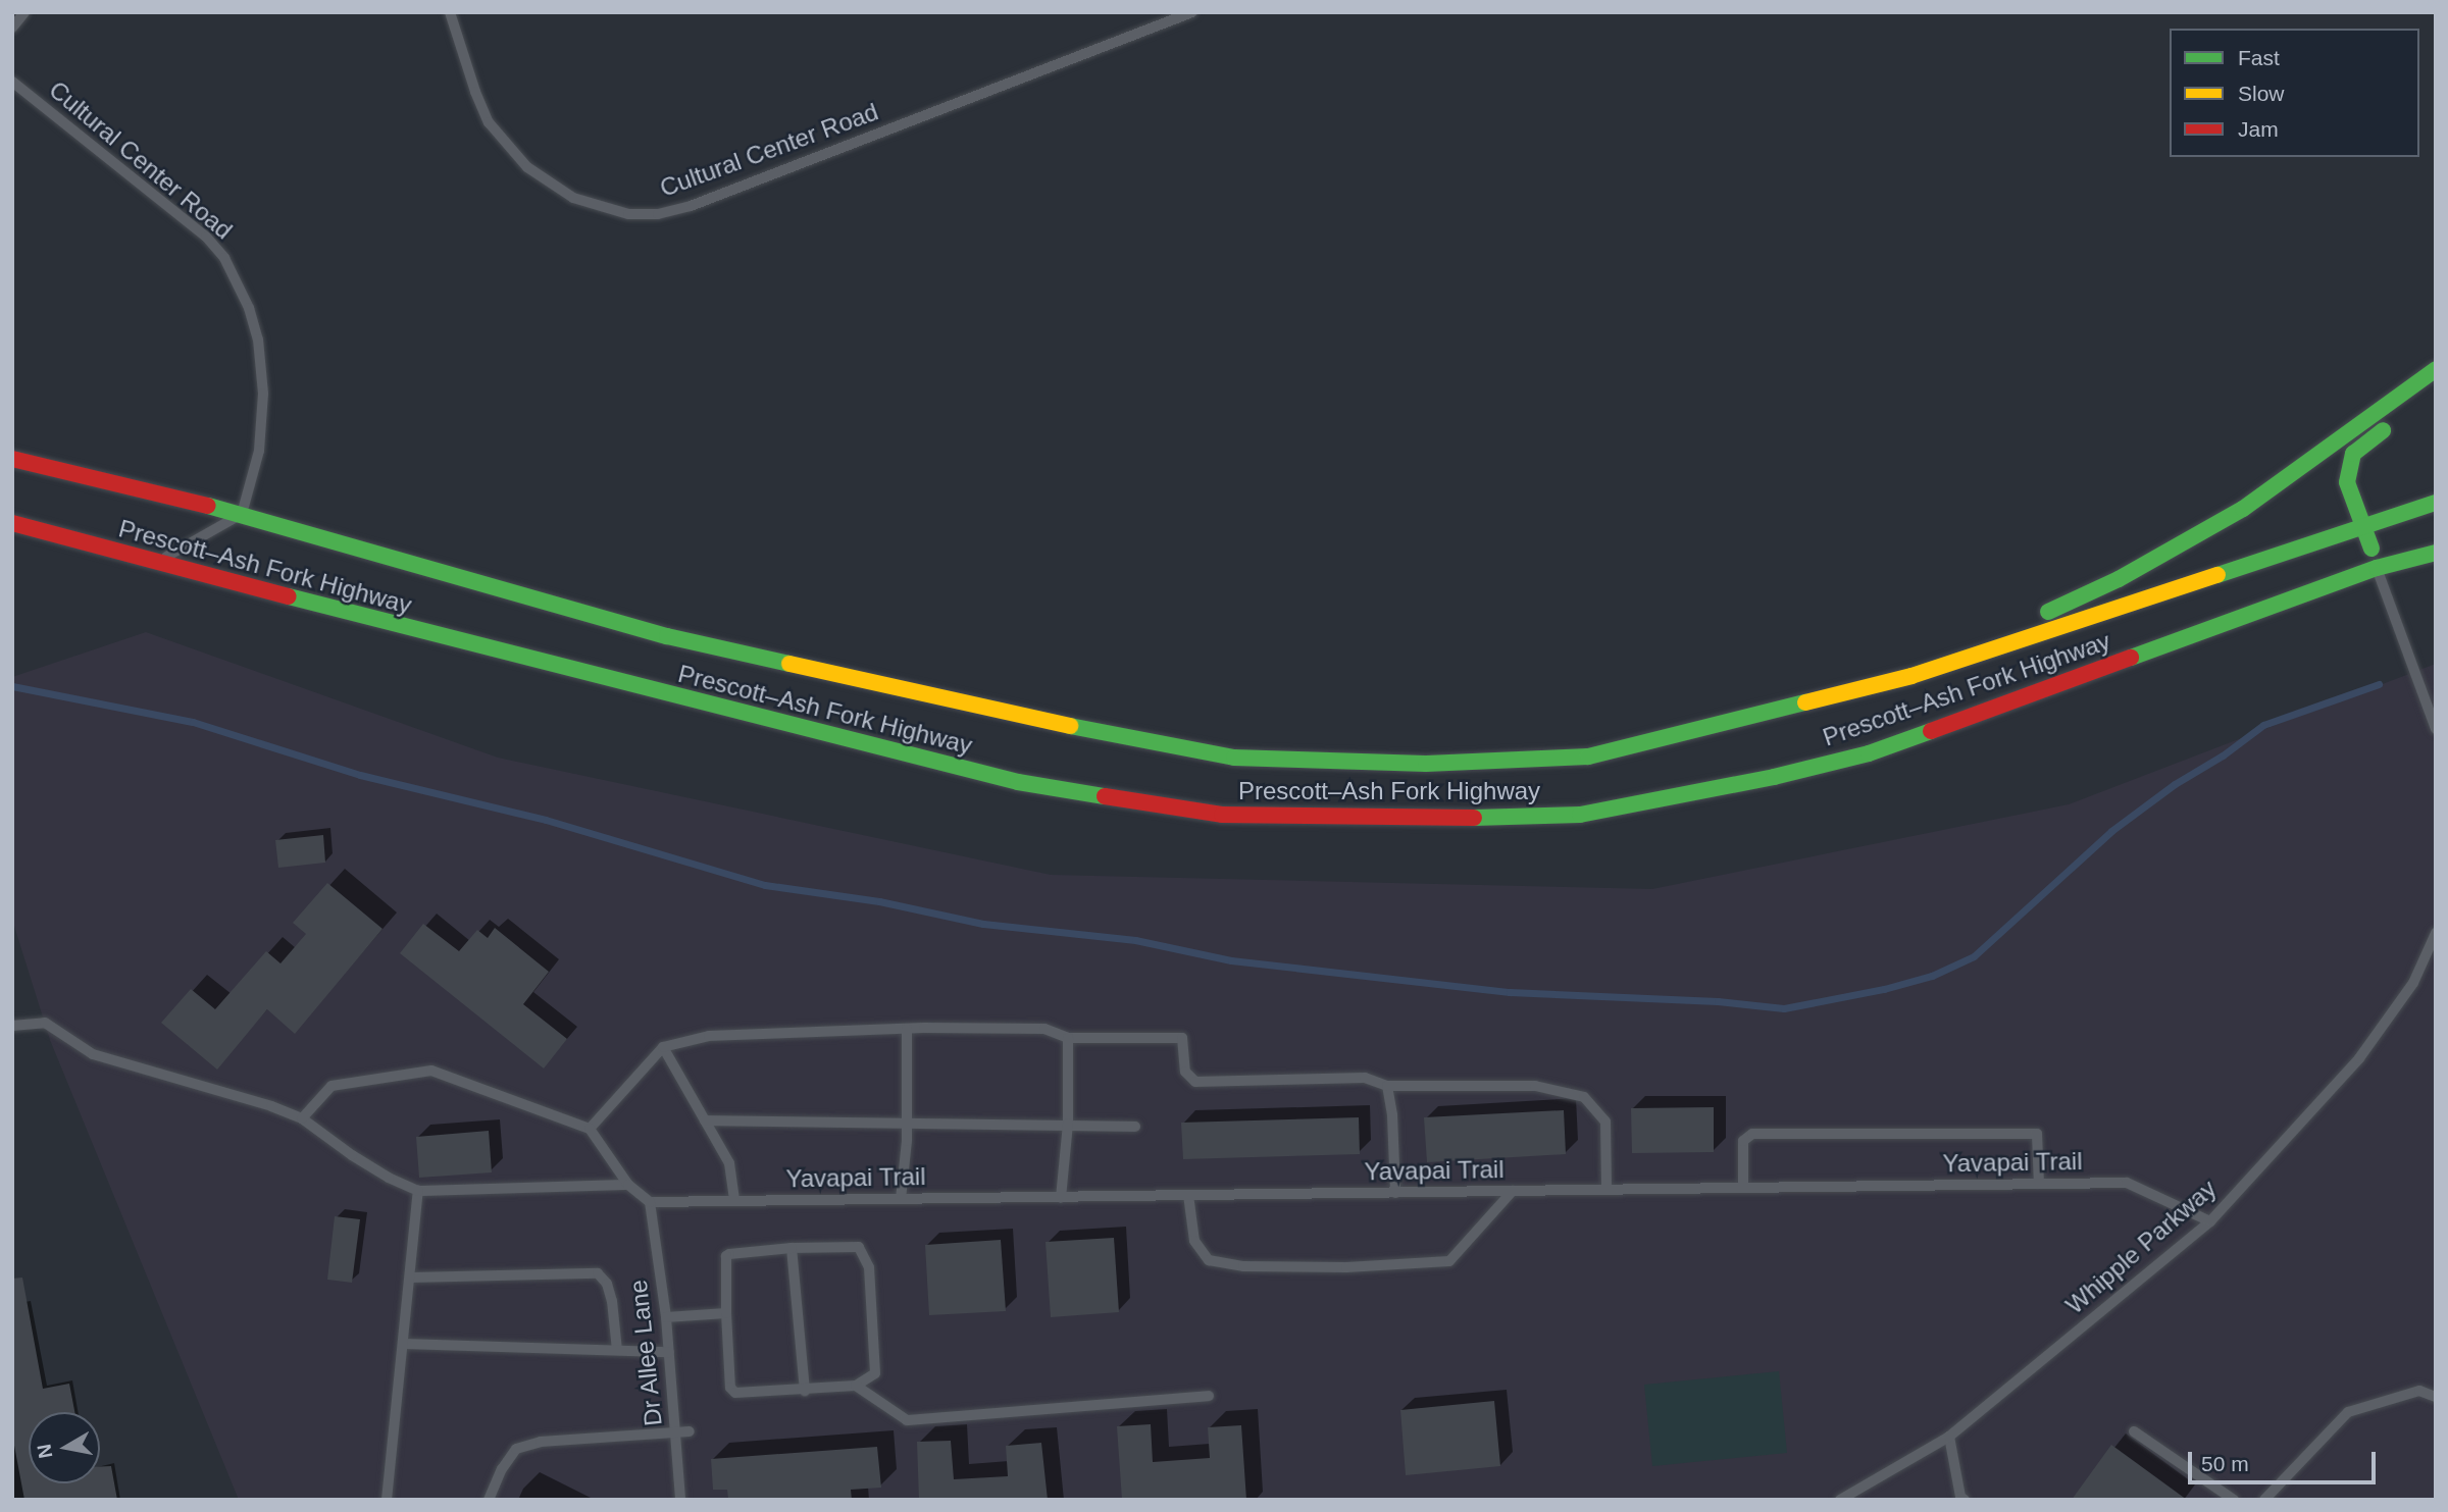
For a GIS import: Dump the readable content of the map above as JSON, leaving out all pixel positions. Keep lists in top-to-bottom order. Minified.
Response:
{"streets":{"main road":["Prescott–Ash Fork Highway"],"lane":["Cultural Center Road","Yavapai Trail","Whipple Parkway","Dr Allee Lane"]},"crossings":[["Cultural Center Road","Prescott–Ash Fork Highway"],["Yavapai Trail","Whipple Parkway"],["Yavapai Trail","Dr Allee Lane"]],"legend":["Fast","Slow","Jam"],"scale_bar":"50 m","north":"left"}
